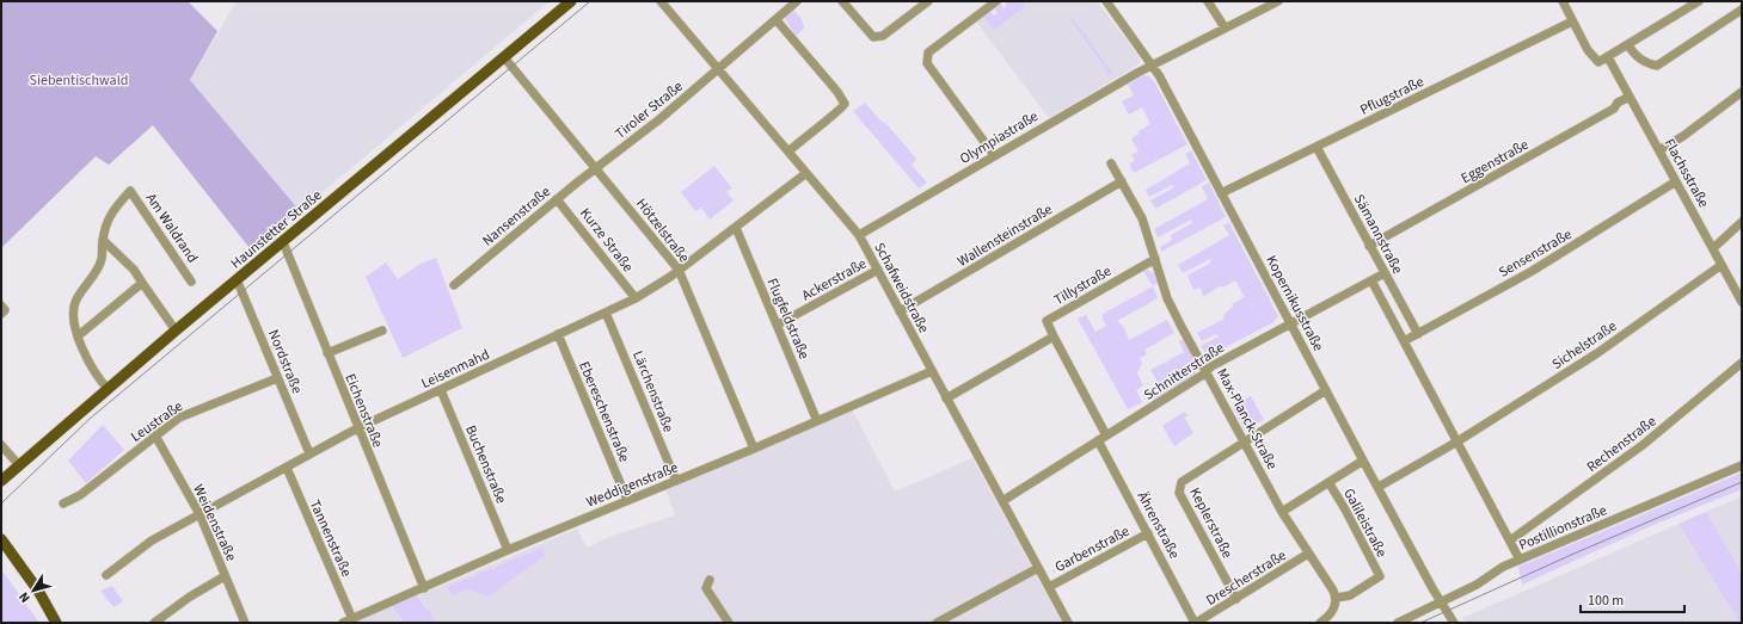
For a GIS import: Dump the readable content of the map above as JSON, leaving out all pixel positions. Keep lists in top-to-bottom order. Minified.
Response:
{"streets":{"main road":["Haunstetter Straße"],"street":["Pflugstraße","Tiroler Straße","Olympiastraße","Eggenstraße","Flachsstraße","Nansenstraße","Am Waldrand","Hötzelstraße","Sämannstraße","Wallensteinstraße","Kurze Straße","Sensenstraße","Ackerstraße","Tillystraße","Schafweidstraße","Kopernikusstraße","Flugfeldstraße","Sichelstraße","Nordstraße","Leisenmahd","Schnitterstraße","Lärchenstraße","Eichenstraße","Ebereschenstraße","Max-Planck-Straße","Leustraße","Rechenstraße","Buchenstraße","Weddigenstraße","Weidenstraße","Keplerstraße","Galileistraße","Ährenstraße","Postillionstraße","Tannenstraße","Garbenstraße","Drescherstraße"]},"crossings":[["Pflugstraße","Sämannstraße"],["Pflugstraße","Kopernikusstraße"],["Tiroler Straße","Nansenstraße"],["Tiroler Straße","Hötzelstraße"],["Tiroler Straße","Schafweidstraße"],["Olympiastraße","Schafweidstraße"],["Olympiastraße","Kopernikusstraße"],["Eggenstraße","Flachsstraße"],["Eggenstraße","Sämannstraße"],["Flachsstraße","Sensenstraße"],["Flachsstraße","Sichelstraße"],["Nansenstraße","Hötzelstraße"],["Nansenstraße","Kurze Straße"],["Haunstetter Straße","Hötzelstraße"],["Haunstetter Straße","Nordstraße"],["Haunstetter Straße","Eichenstraße"],["Hötzelstraße","Leisenmahd"],["Hötzelstraße","Weddigenstraße"],["Sämannstraße","Sensenstraße"],["Sämannstraße","Sichelstraße"],["Sämannstraße","Schnitterstraße"],["Sämannstraße","Rechenstraße"],["Sämannstraße","Postillionstraße"],["Wallensteinstraße","Schafweidstraße"],["Wallensteinstraße","Max-Planck-Straße"],["Kurze Straße","Leisenmahd"],["Ackerstraße","Schafweidstraße"],["Ackerstraße","Flugfeldstraße"],["Tillystraße","Max-Planck-Straße"],["Schafweidstraße","Leisenmahd"],["Schafweidstraße","Schnitterstraße"],["Schafweidstraße","Weddigenstraße"],["Schafweidstraße","Garbenstraße"],["Kopernikusstraße","Schnitterstraße"],["Kopernikusstraße","Keplerstraße"],["Kopernikusstraße","Galileistraße"],["Kopernikusstraße","Postillionstraße"],["Flugfeldstraße","Leisenmahd"],["Flugfeldstraße","Weddigenstraße"],["Nordstraße","Leisenmahd"],["Nordstraße","Leustraße"],["Leisenmahd","Lärchenstraße"],["Leisenmahd","Eichenstraße"],["Leisenmahd","Ebereschenstraße"],["Leisenmahd","Buchenstraße"],["Leisenmahd","Weidenstraße"],["Leisenmahd","Tannenstraße"],["Schnitterstraße","Max-Planck-Straße"],["Schnitterstraße","Ährenstraße"],["Lärchenstraße","Weddigenstraße"],["Eichenstraße","Weddigenstraße"],["Ebereschenstraße","Weddigenstraße"],["Max-Planck-Straße","Keplerstraße"],["Max-Planck-Straße","Galileistraße"],["Max-Planck-Straße","Drescherstraße"],["Leustraße","Weidenstraße"],["Buchenstraße","Weddigenstraße"],["Weddigenstraße","Tannenstraße"],["Keplerstraße","Drescherstraße"],["Ährenstraße","Garbenstraße"],["Ährenstraße","Drescherstraße"]],"parks":["Siebentischwald"],"scale_bar":"100 m","north":"bottom left"}
